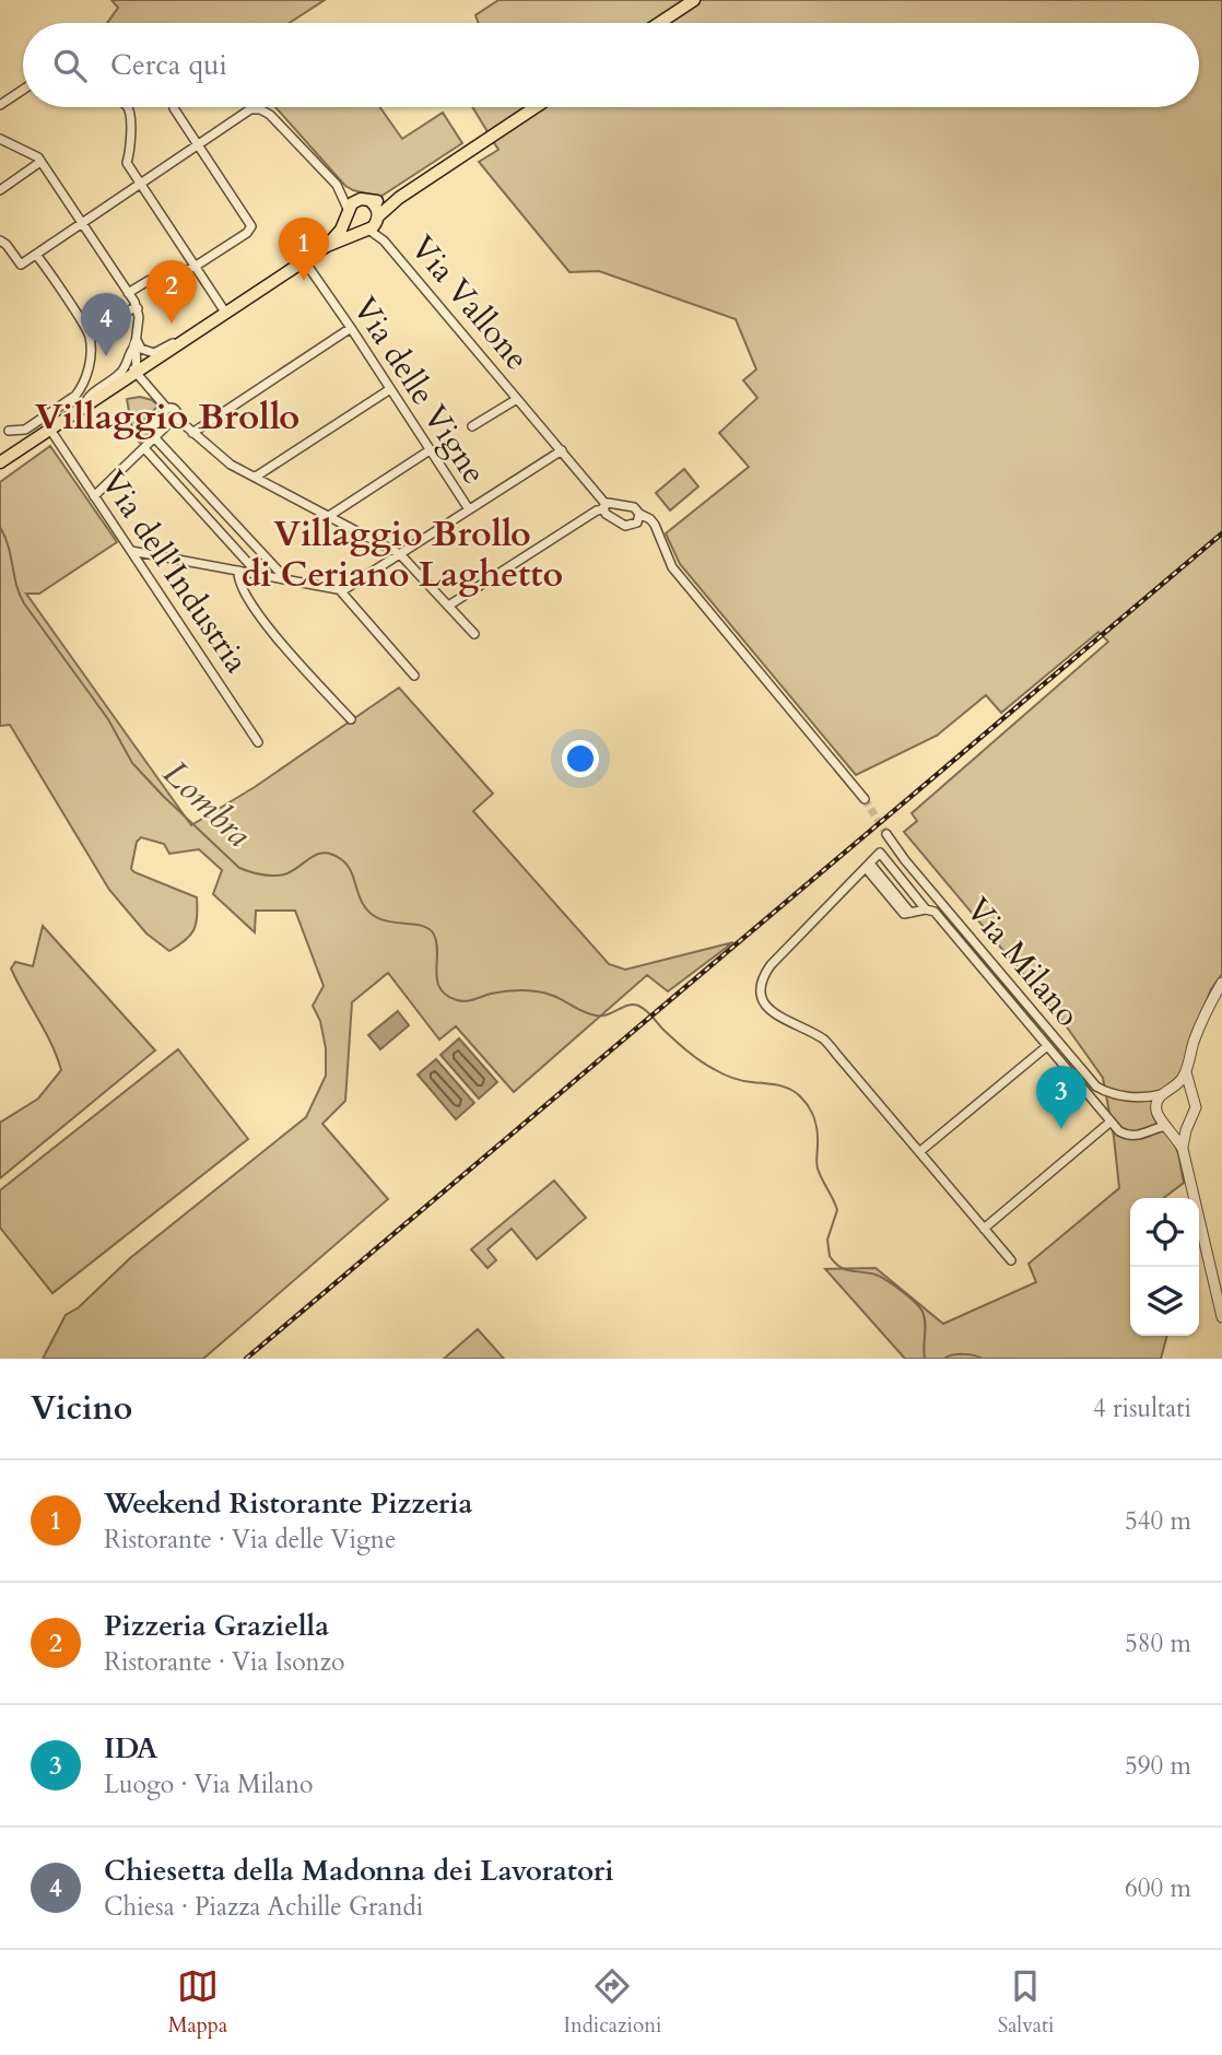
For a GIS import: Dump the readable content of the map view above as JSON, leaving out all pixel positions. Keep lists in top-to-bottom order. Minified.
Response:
{"streets":{"street":["Via Vallone","Via delle Vigne","Via dell'Industria","Via Milano"]},"districts":["Villaggio Brollo","Villaggio Brollo di Ceriano Laghetto"],"water":["Lombra"],"page":{"search":"Cerca qui","pins":["1","2","4","3"],"heading":["Vicino","4 risultati"],"list":[{"mark":"1","name":"Weekend Ristorante Pizzeria","note":"Ristorante · Via delle Vigne","value":"540 m"},{"mark":"2","name":"Pizzeria Graziella","note":"Ristorante · Via Isonzo","value":"580 m"},{"mark":"3","name":"IDA","note":"Luogo · Via Milano","value":"590 m"},{"mark":"4","name":"Chiesetta della Madonna dei Lavoratori","note":"Chiesa · Piazza Achille Grandi","value":"600 m"}],"nav":["Mappa","Indicazioni","Salvati"]}}
